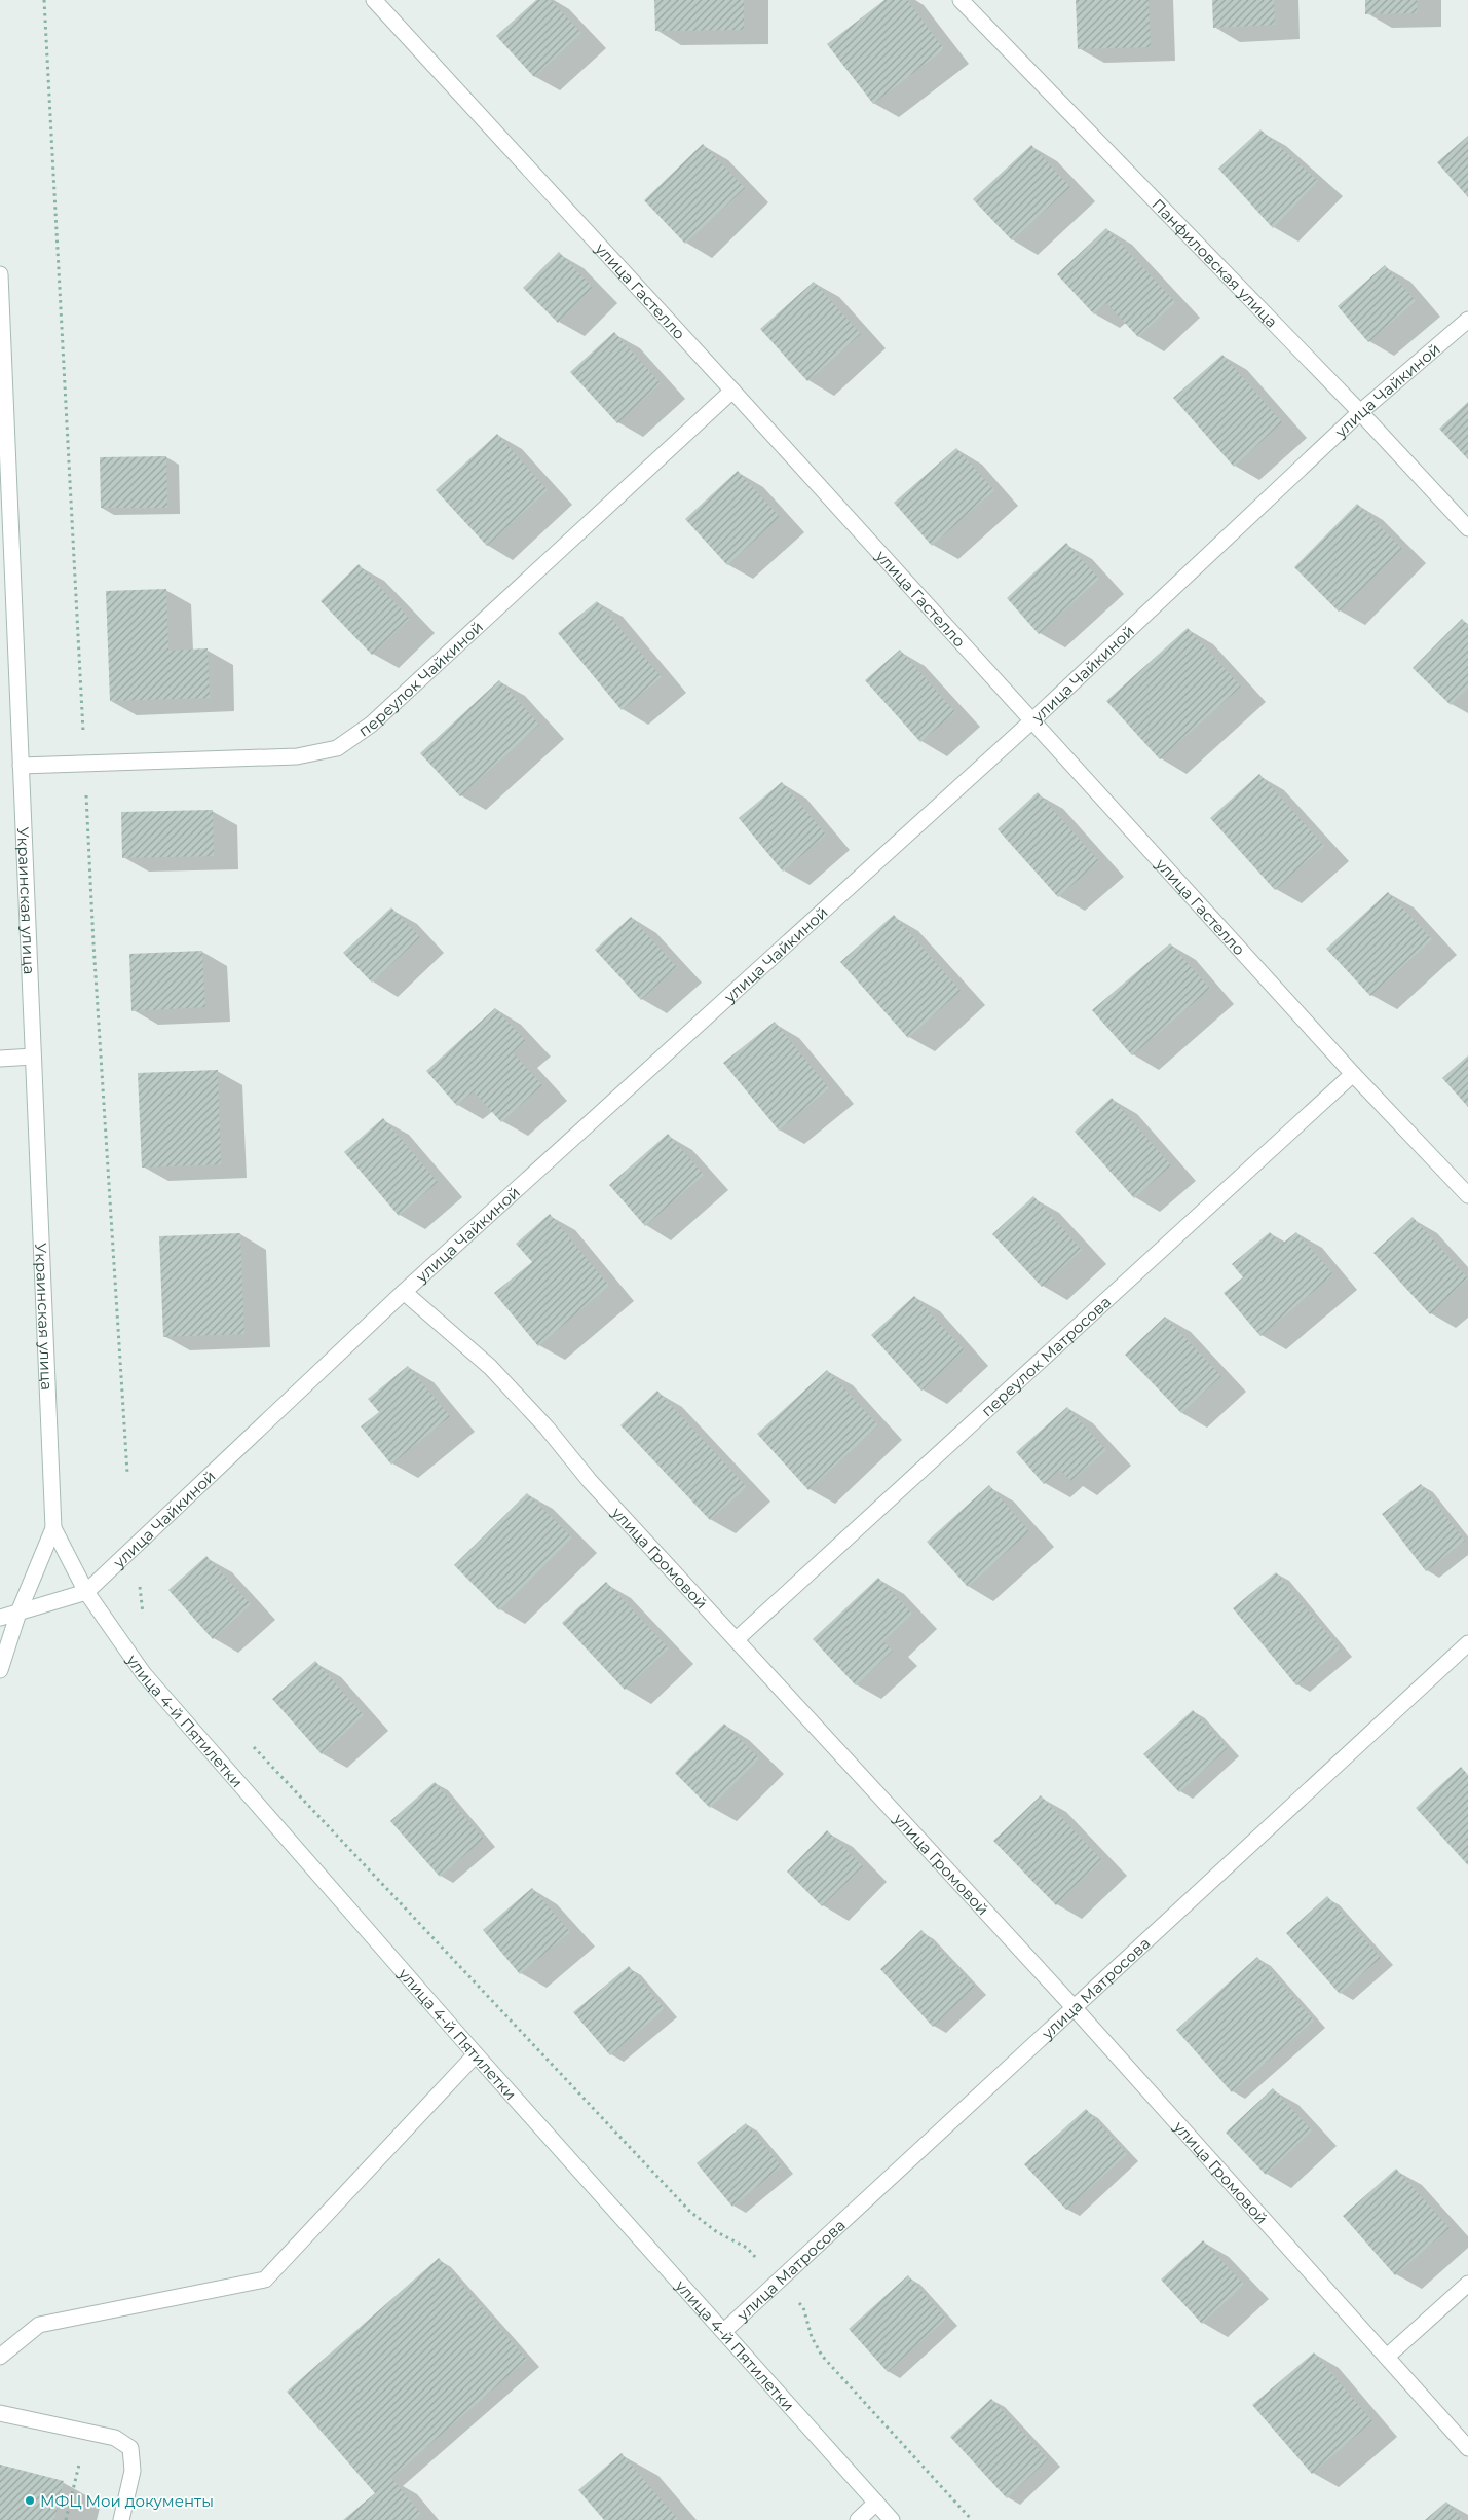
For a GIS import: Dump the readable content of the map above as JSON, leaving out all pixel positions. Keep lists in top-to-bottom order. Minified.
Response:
{"streets":{"street":["Панфиловская улица","улица Гастелло","улица Чайкиной","переулок Чайкиной","Украинская улица","переулок Матросова","улица Громовой","улица 4-й Пятилетки","улица Матросова"]},"crossings":[["Панфиловская улица","улица Чайкиной"],["улица Гастелло","улица Чайкиной"],["улица Гастелло","переулок Чайкиной"],["улица Гастелло","переулок Матросова"],["улица Чайкиной","улица Громовой"],["улица Чайкиной","улица 4-й Пятилетки"],["переулок Чайкиной","Украинская улица"],["Украинская улица","улица 4-й Пятилетки"],["переулок Матросова","улица Громовой"],["улица Громовой","улица Матросова"],["улица 4-й Пятилетки","улица Матросова"]],"places":["МФЦ Мои документы"]}
